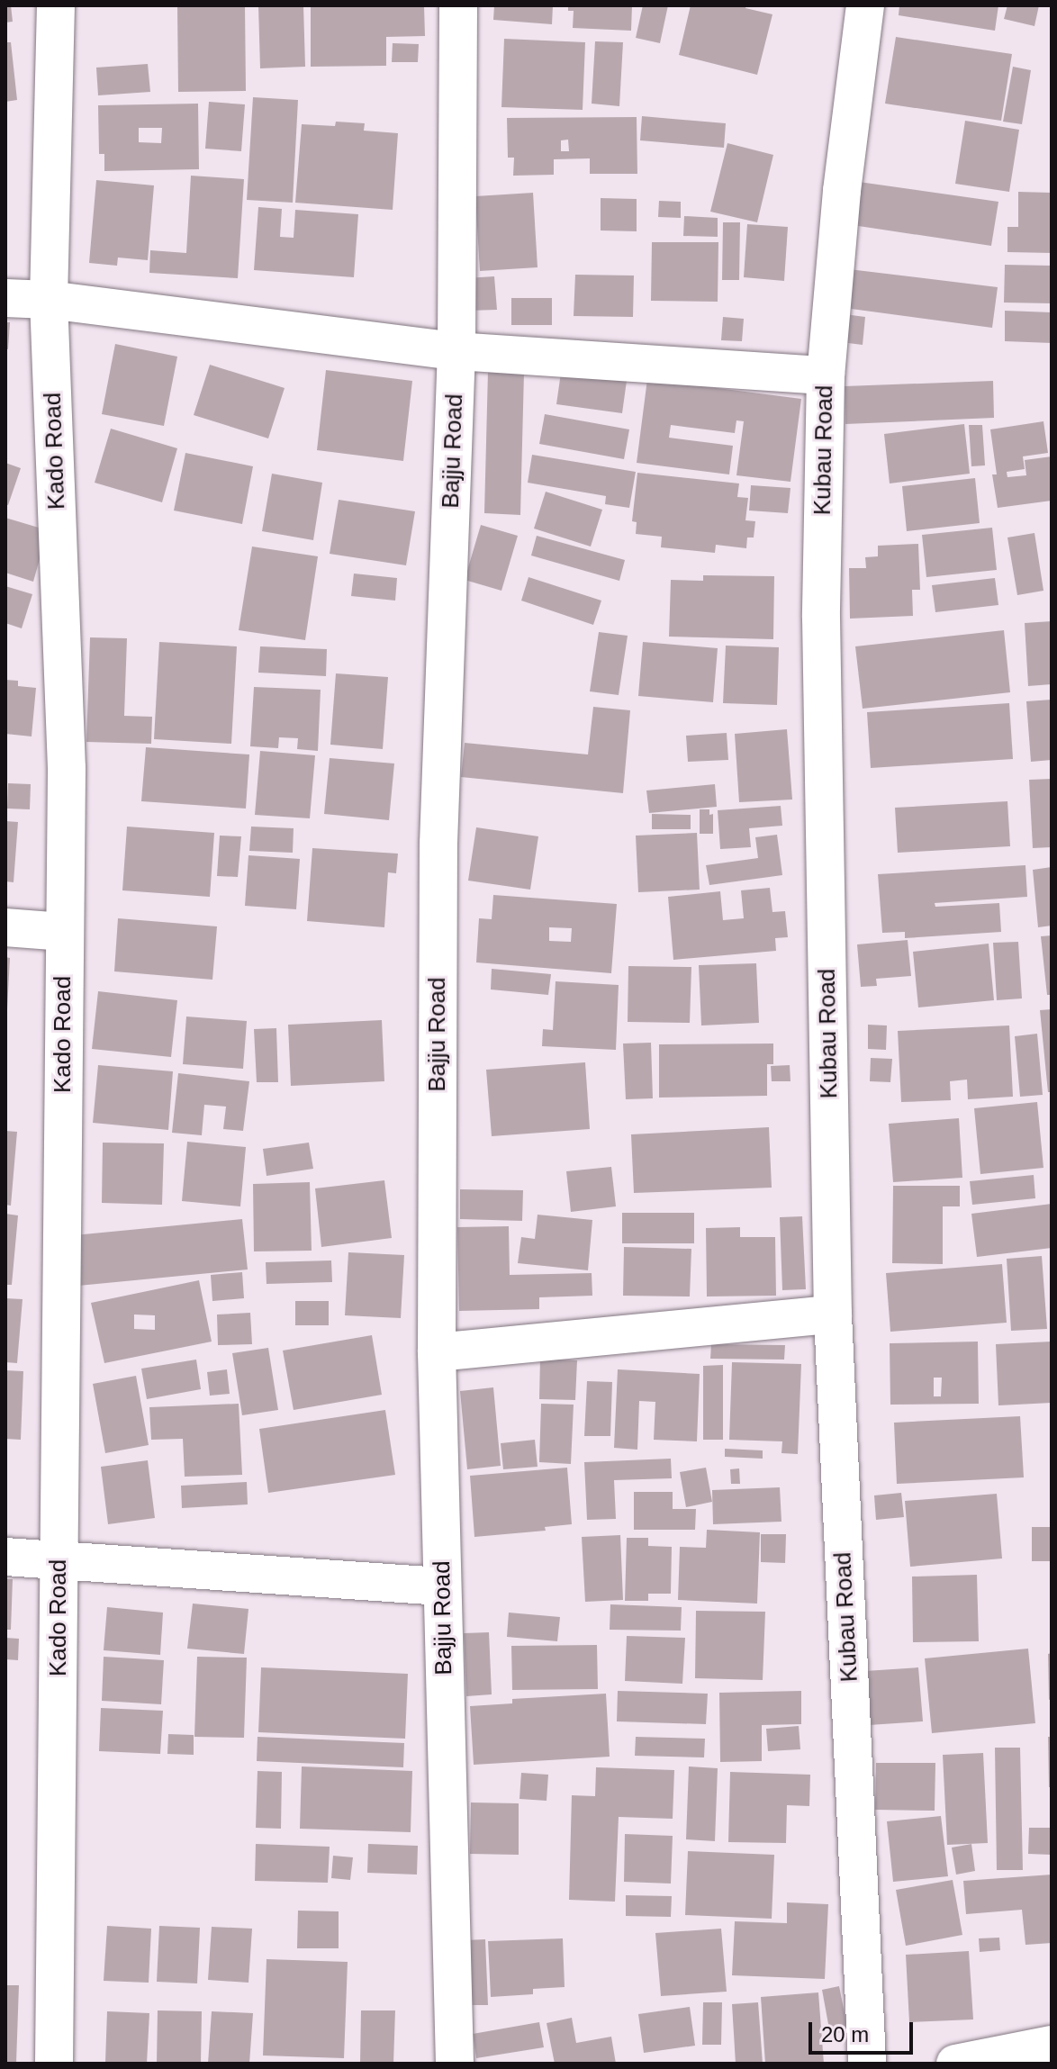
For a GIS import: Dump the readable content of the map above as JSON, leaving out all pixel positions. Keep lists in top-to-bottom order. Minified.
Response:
{"streets":{"street":["Kubau Road","Kado Road","Bajju Road"]},"scale_bar":"20 m"}
